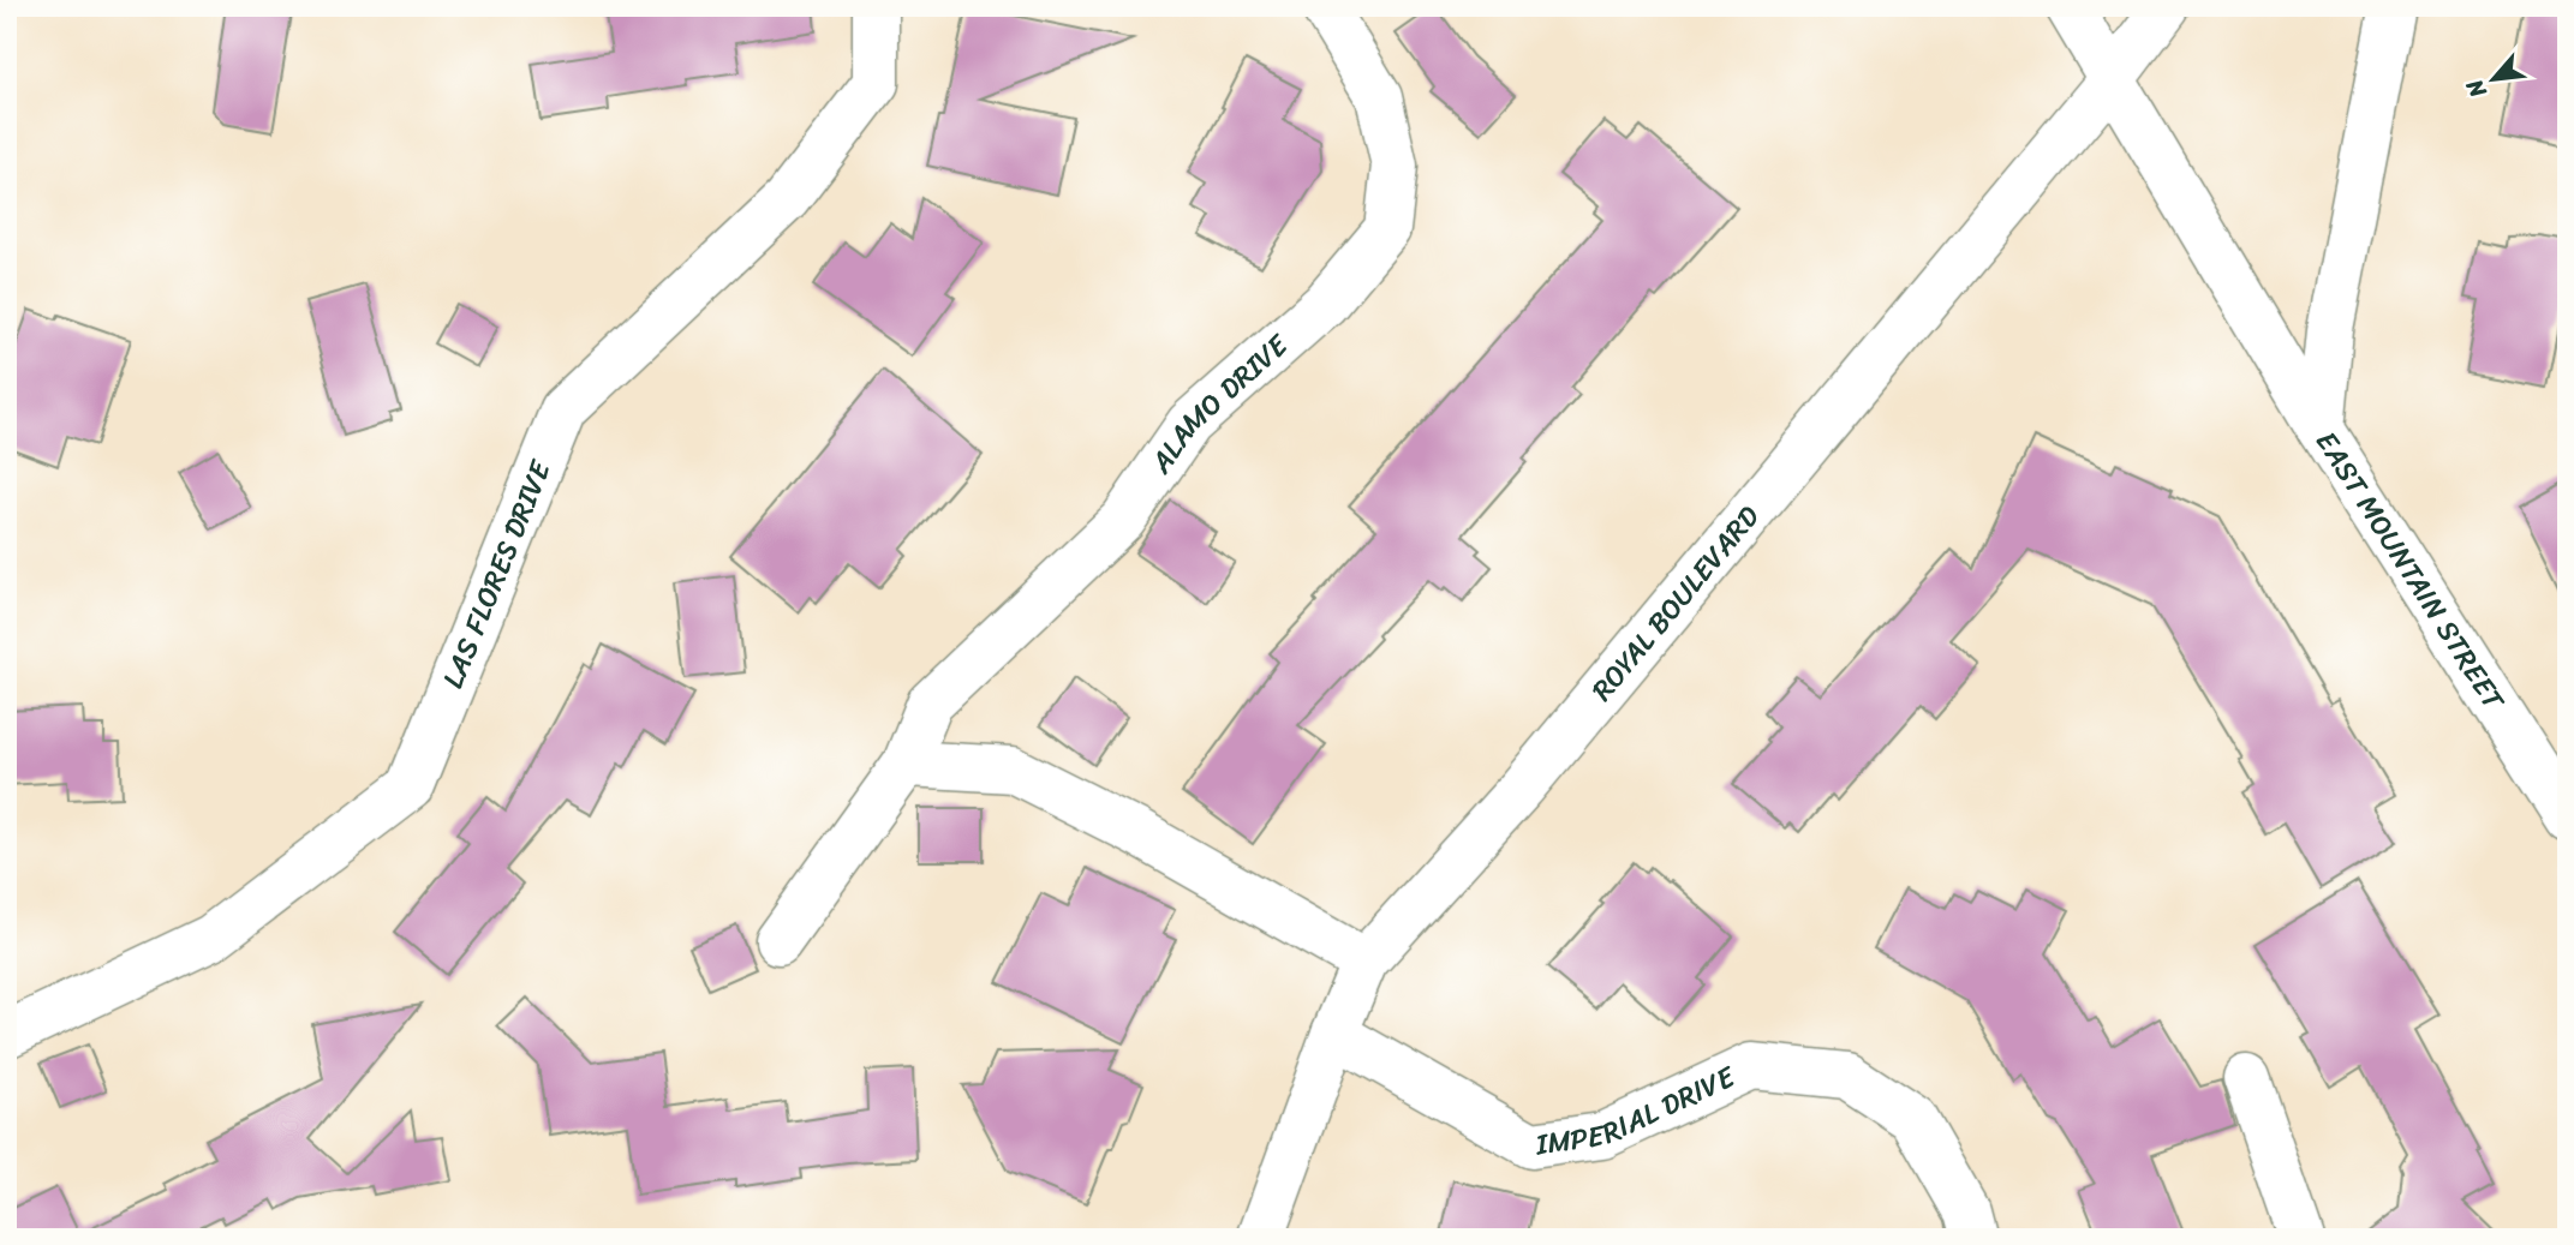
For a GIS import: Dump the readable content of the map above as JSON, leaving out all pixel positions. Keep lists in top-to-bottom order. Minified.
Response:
{"streets":{"street":["ALAMO DRIVE","EAST MOUNTAIN STREET","LAS FLORES DRIVE","ROYAL BOULEVARD","IMPERIAL DRIVE"]},"crossings":[["ROYAL BOULEVARD","IMPERIAL DRIVE"]],"north":"bottom left"}
